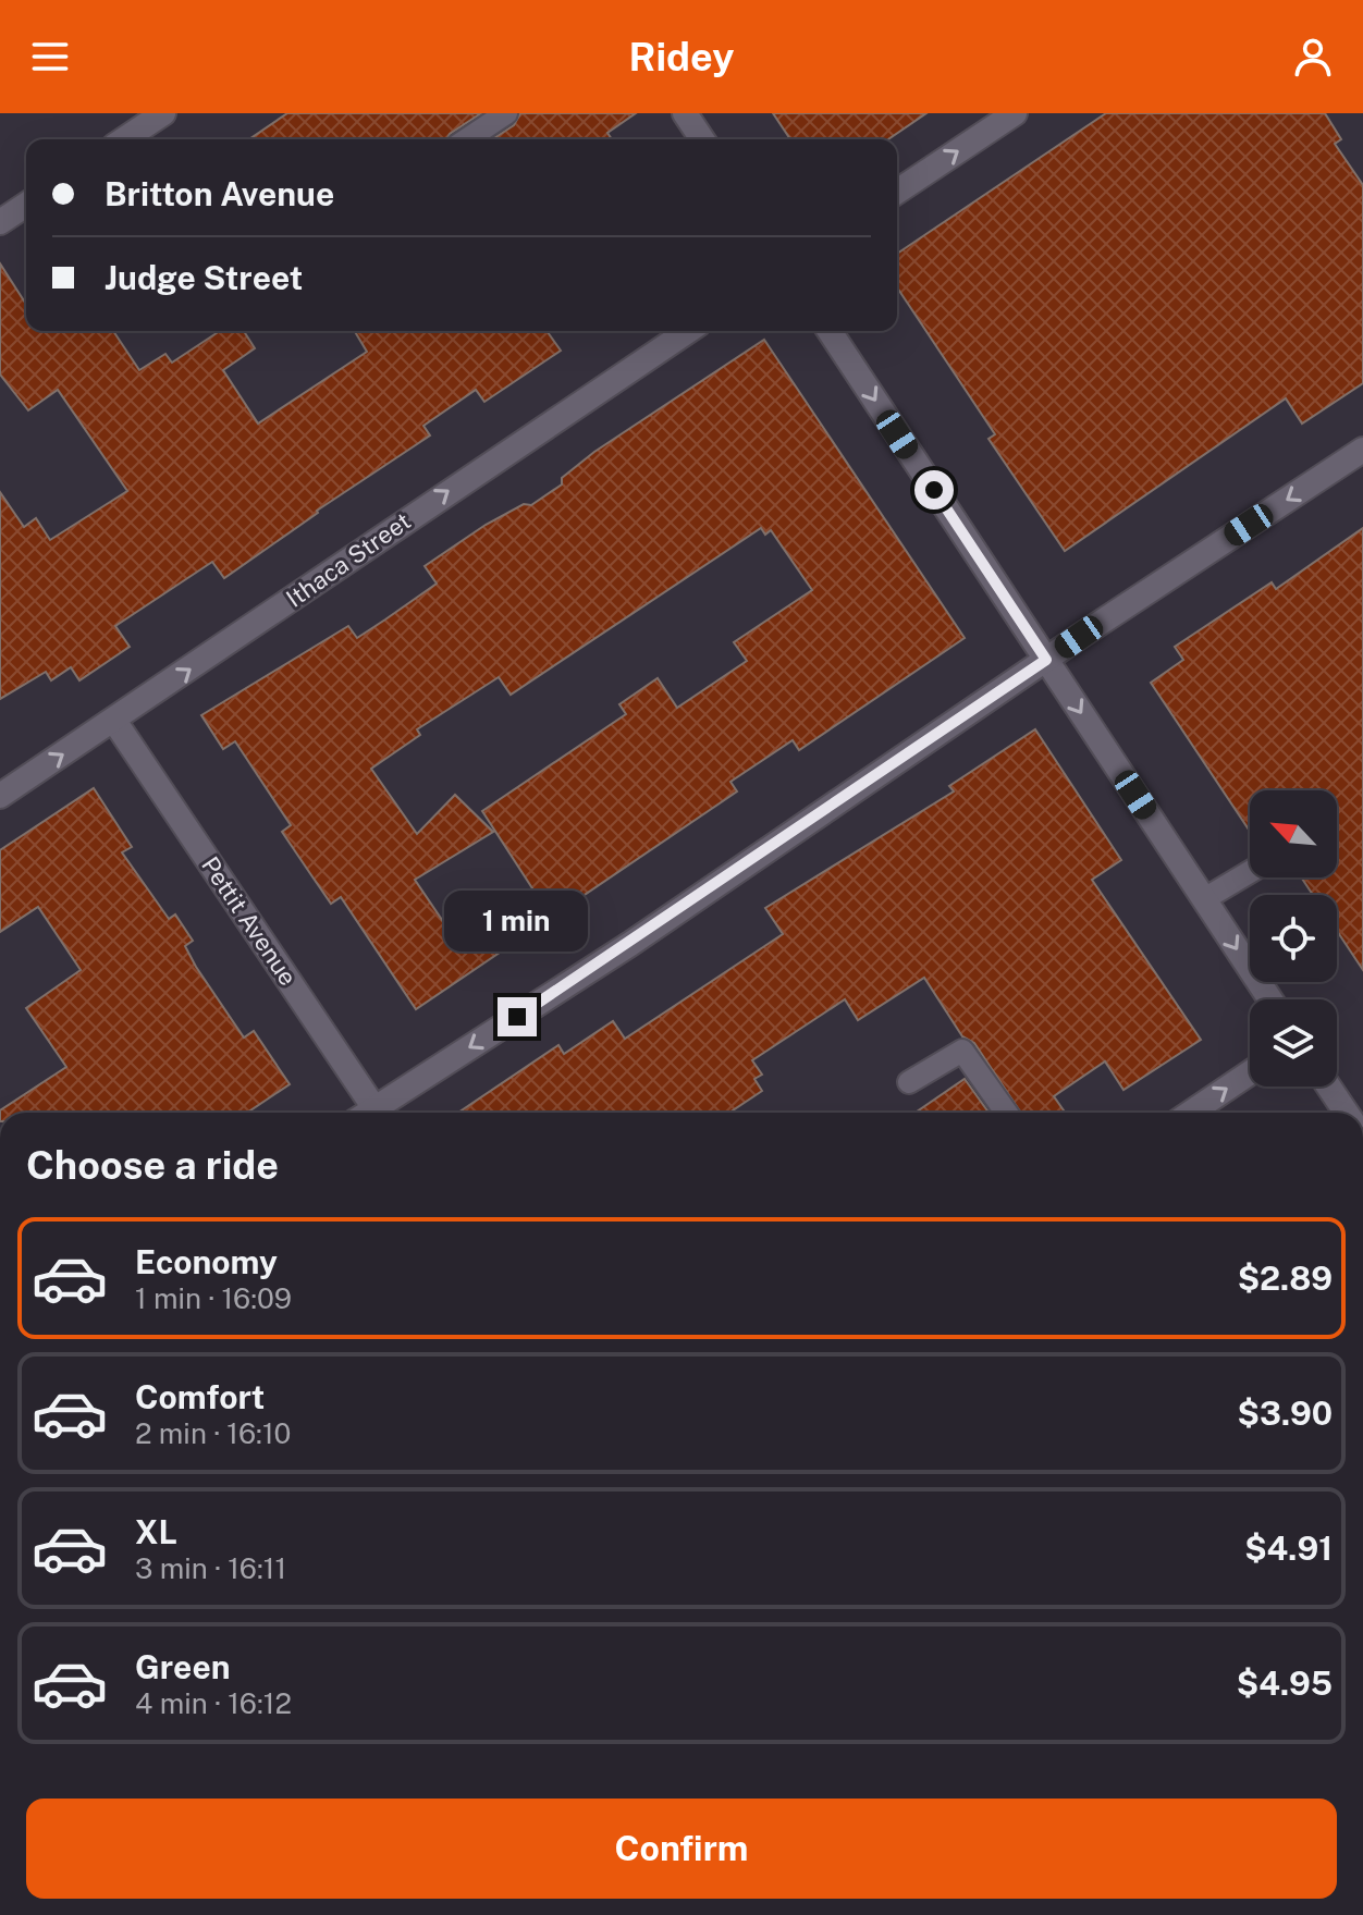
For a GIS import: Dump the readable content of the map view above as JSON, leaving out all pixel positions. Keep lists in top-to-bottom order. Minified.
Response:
{"streets":{"street":["Ithaca Street","Pettit Avenue"]},"crossings":[["Ithaca Street","Pettit Avenue"]],"one_way":["Ithaca Street"],"north":"top left","page":{"header":"Ridey","banner":["Britton Avenue","Judge Street"],"bubble":"1 min","heading":"Choose a ride","list":[{"name":"Economy","note":"1 min · 16:09","value":"$2.89"},{"name":"Comfort","note":"2 min · 16:10","value":"$3.90"},{"name":"XL","note":"3 min · 16:11","value":"$4.91"},{"name":"Green","note":"4 min · 16:12","value":"$4.95"}],"buttons":"Confirm"}}
